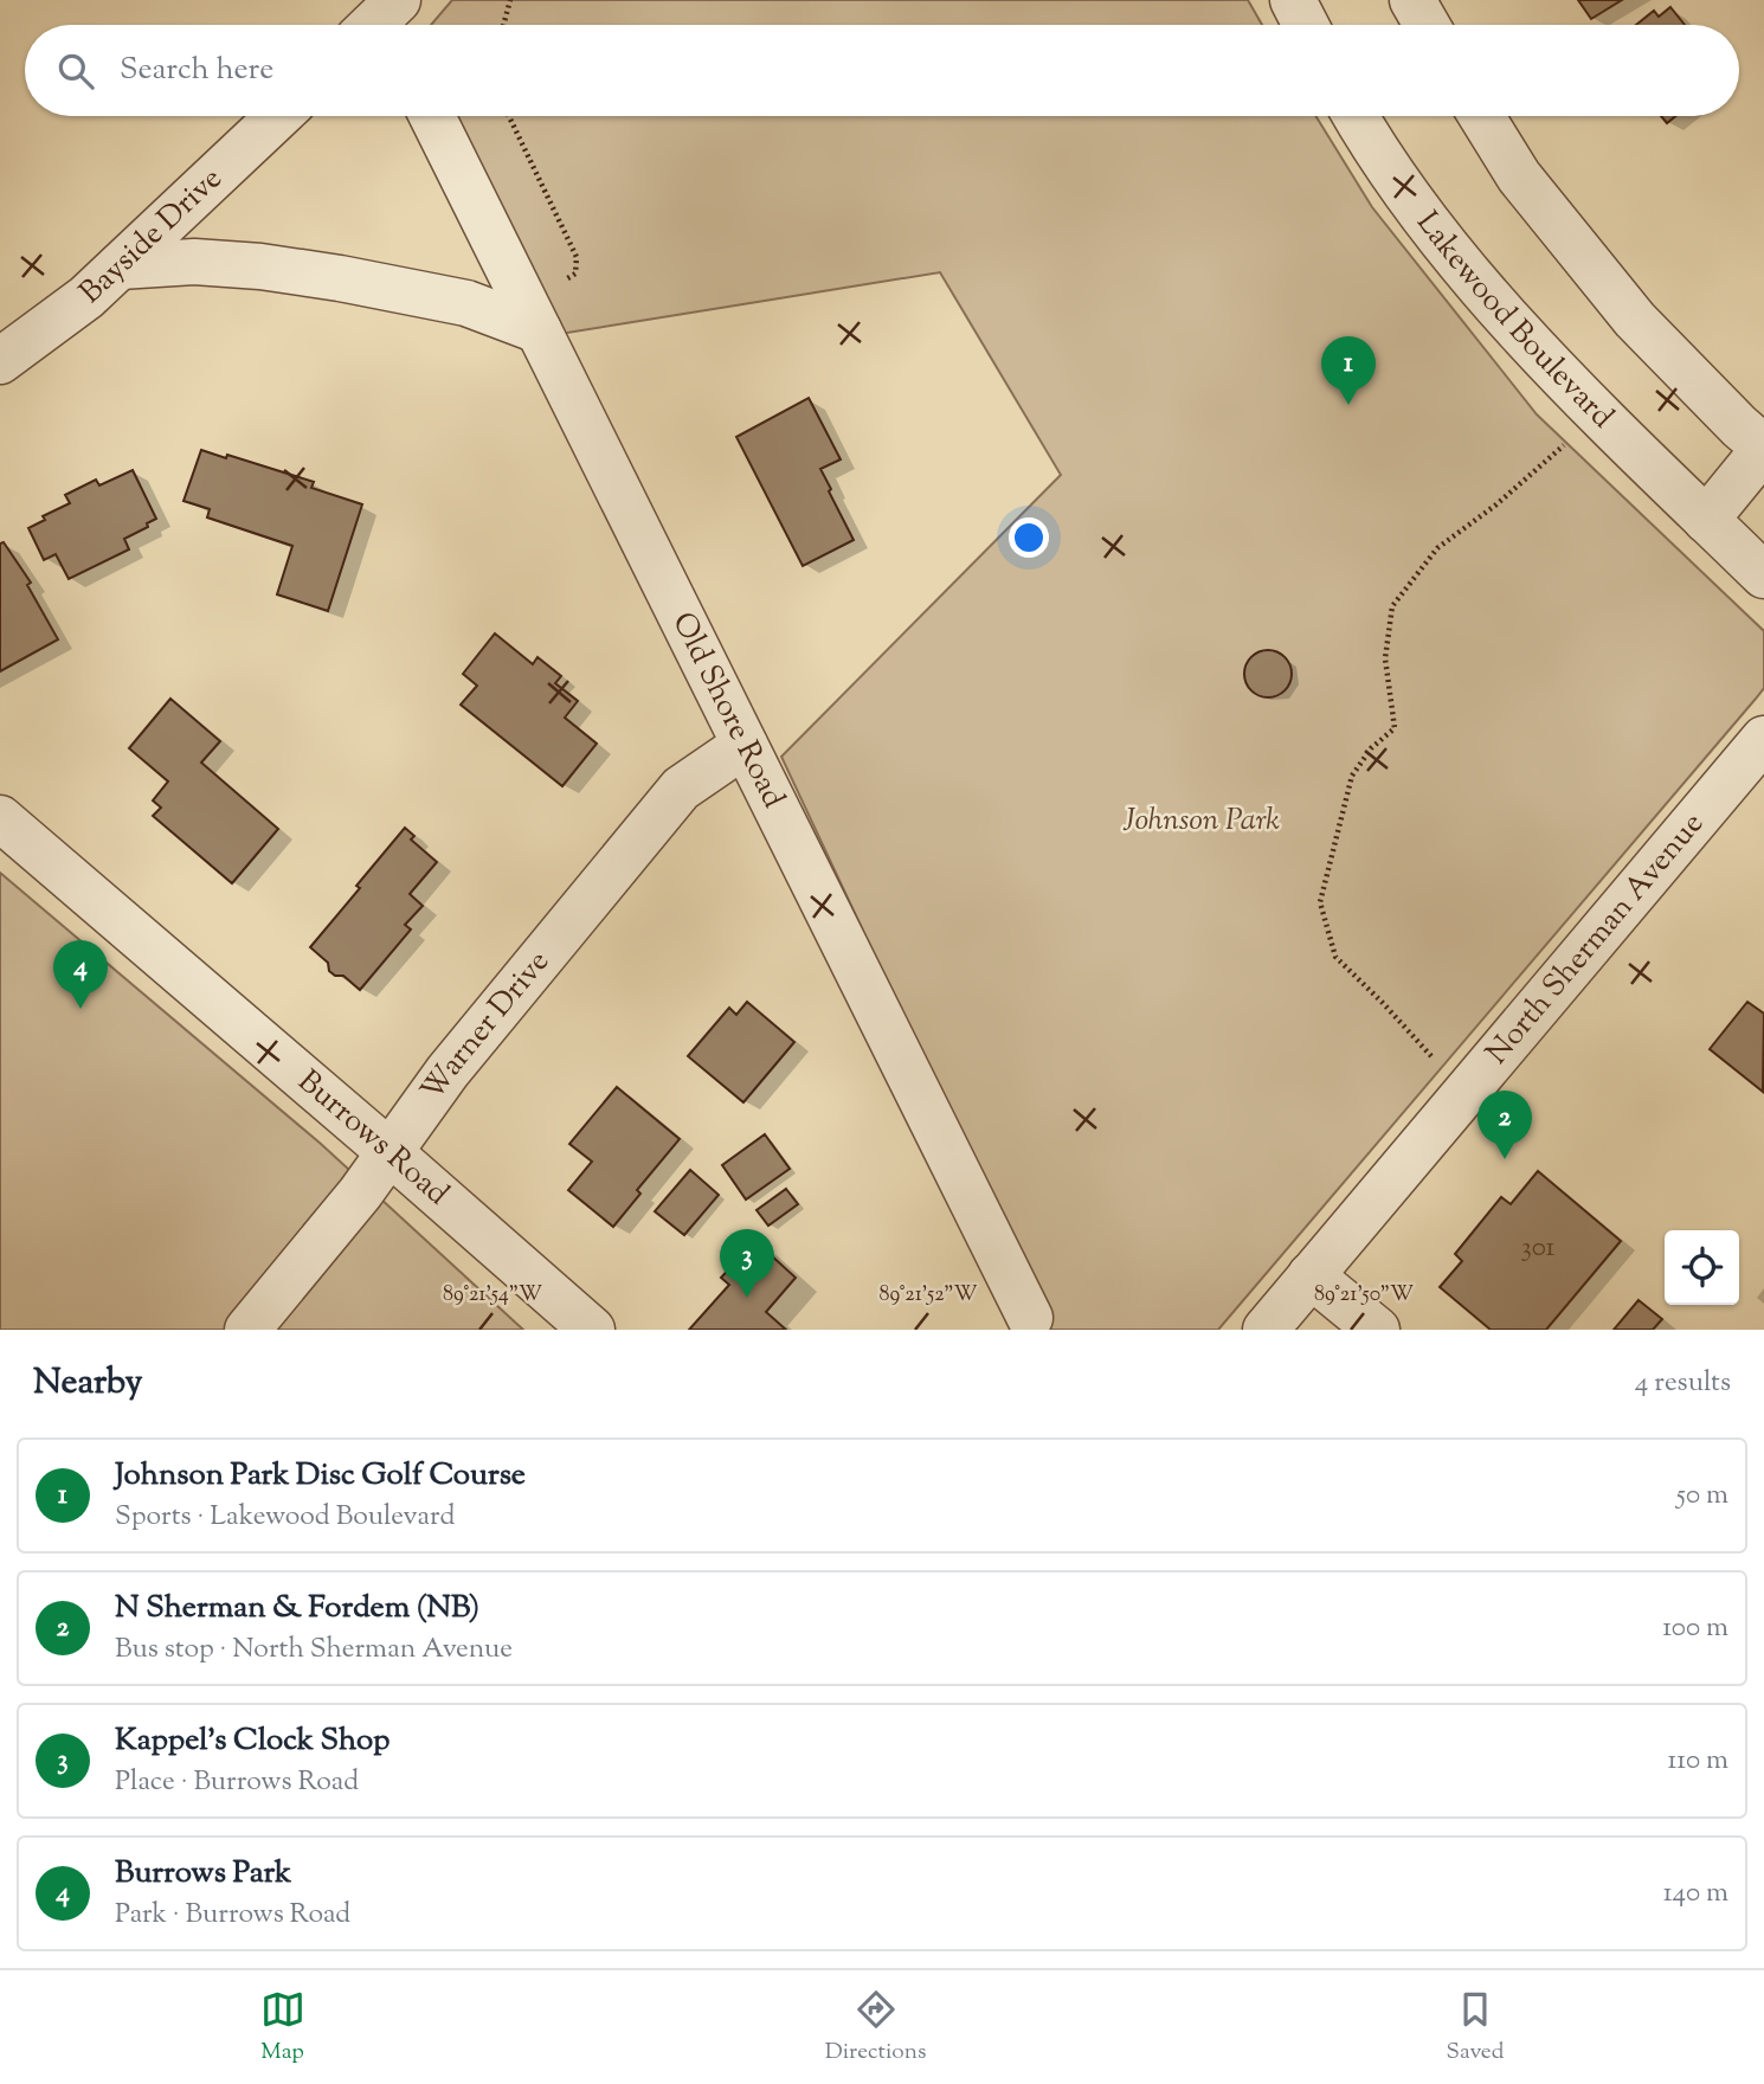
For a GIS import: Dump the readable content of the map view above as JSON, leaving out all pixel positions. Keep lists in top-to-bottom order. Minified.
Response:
{"streets":{"street":["Bayside Drive","Lakewood Boulevard","Old Shore Road","North Sherman Avenue","Warner Drive","Burrows Road"]},"crossings":[["Old Shore Road","Warner Drive"],["Warner Drive","Burrows Road"]],"parks":["Johnson Park"],"house_numbers":["301"],"page":{"search":"Search here","pins":["1","4","2","3"],"heading":["Nearby","4 results"],"list":[{"mark":"1","name":"Johnson Park Disc Golf Course","note":"Sports · Lakewood Boulevard","value":"50 m"},{"mark":"2","name":"N Sherman & Fordem (NB)","note":"Bus stop · North Sherman Avenue","value":"100 m"},{"mark":"3","name":"Kappel's Clock Shop","note":"Place · Burrows Road","value":"110 m"},{"mark":"4","name":"Burrows Park","note":"Park · Burrows Road","value":"140 m"}],"nav":["Map","Directions","Saved"]},"coordinates":["89°21'54\"W","89°21'52\"W","89°21'50\"W"]}
